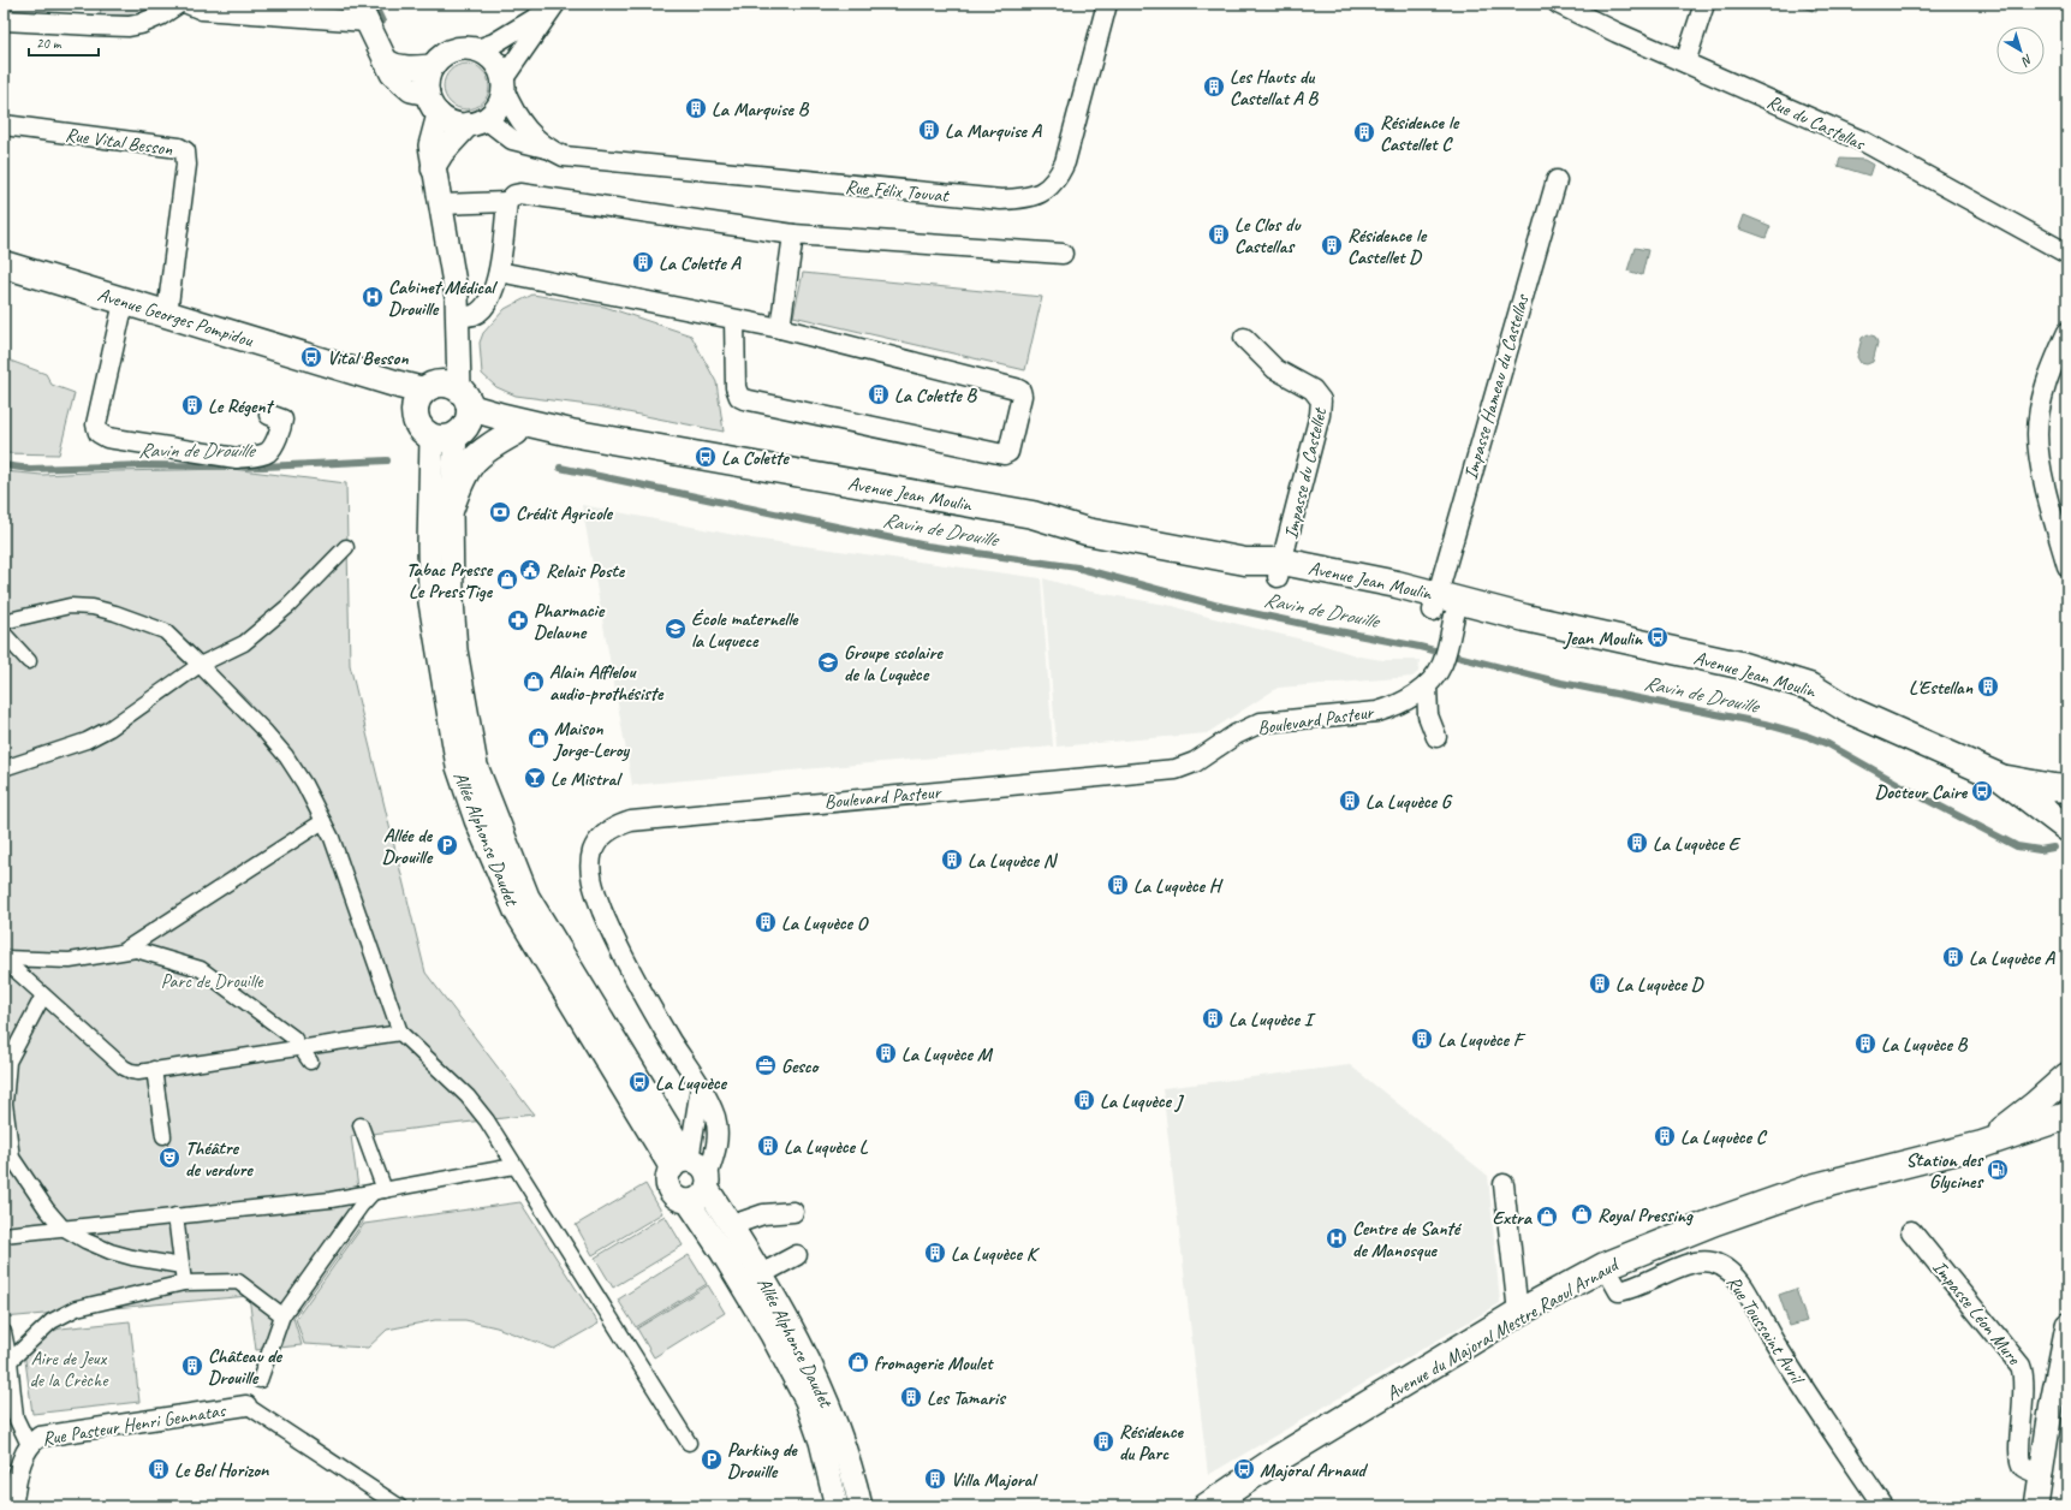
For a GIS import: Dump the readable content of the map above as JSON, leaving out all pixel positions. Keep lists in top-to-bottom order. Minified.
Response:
{"streets":{"main road":["Avenue Georges Pompidou","Avenue Jean Moulin","Avenue du Majoral Mestre Raoul Arnaud"],"street":["Rue du Castellas","Rue Vital Besson","Rue Félix Touvat","Impasse Hameau du Castellas","Impasse du Castellet","Boulevard Pasteur","Allée Alphonse Daudet","Impasse Léon Mure","Rue Toussaint Avril","Rue Pasteur Henri Gennatas"]},"crossings":[["Rue Vital Besson","Avenue Georges Pompidou"],["Avenue Georges Pompidou","Avenue Jean Moulin"],["Avenue Georges Pompidou","Allée Alphonse Daudet"],["Impasse Hameau du Castellas","Avenue Jean Moulin"],["Impasse Hameau du Castellas","Boulevard Pasteur"],["Impasse du Castellet","Avenue Jean Moulin"],["Avenue Jean Moulin","Allée Alphonse Daudet"],["Boulevard Pasteur","Allée Alphonse Daudet"],["Avenue du Majoral Mestre Raoul Arnaud","Rue Toussaint Avril"]],"water":["Ravin de Drouille"],"parks":["Parc de Drouille","Aire de Jeux de la Crèche"],"places":{"building":["Les Hauts du Castellat A B","La Marquise B","La Marquise A","Résidence le Castellet C","Le Clos du Castellas","Résidence le Castellet D","La Colette A","La Colette B","Le Régent","L'Estellan","La Luquèce G","La Luquèce E","La Luquèce N","La Luquèce H","La Luquèce O","La Luquèce A","La Luquèce D","La Luquèce I","La Luquèce F","La Luquèce B","La Luquèce M","La Luquèce J","La Luquèce C","La Luquèce L","La Luquèce K","Château de Drouille","Les Tamaris","Résidence du Parc","Le Bel Horizon","Villa Majoral"],"hospital":["Cabinet Médical Drouille","Centre de Santé de Manosque"],"bus stop":["Vital Besson","La Colette","Jean Moulin","Docteur Caire","La Luquèce","Majoral Arnaud"],"bank":["Crédit Agricole"],"public building":["Relais Poste"],"shop":["Tabac Presse Le Press'Tige","Alain Afflelou audio-prothésiste","Maison Jorge-Leroy","Royal Pressing","Extra","fromagerie Moulet"],"pharmacy":["Pharmacie Delaune"],"school or university":["École maternelle la Luquece","Groupe scolaire de la Luquèce"],"bar":["Le Mistral"],"parking":["Allée de Drouille","Parking de Drouille"],"office":["Gesco"],"theatre":["Théâtre de verdure"],"fuel station":["Station des Glycines"]},"scale_bar":"20 m","north":"bottom right"}
